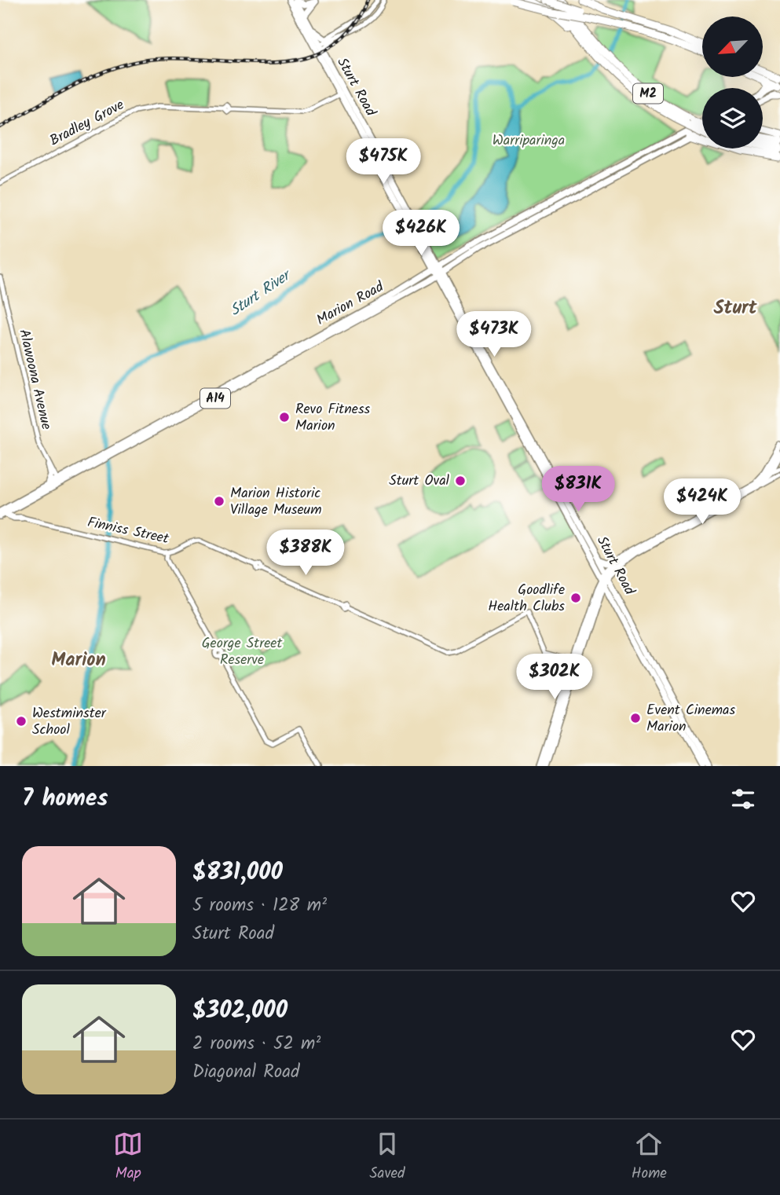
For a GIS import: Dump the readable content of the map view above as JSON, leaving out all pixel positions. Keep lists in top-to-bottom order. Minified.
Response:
{"streets":{"highway":["M2"],"main road":["Sturt Road","Marion Road","A14"],"street":["Bradley Grove","Alawoona Avenue","Finniss Street"]},"crossings":[["Sturt Road","Bradley Grove"],["Sturt Road","Marion Road"],["M2","Marion Road"],["Marion Road","Alawoona Avenue"]],"districts":["Sturt","Marion"],"water":["Sturt River"],"parks":["Warriparinga","George Street Reserve"],"places":["Revo Fitness Marion","Sturt Oval","Marion Historic Village Museum","Goodlife Health Clubs","Event Cinemas Marion","Westminster School"],"north":"bottom left","page":{"price":["$475K","$426K","$473K","$831K","$424K","$388K","$302K"],"heading":"7 homes","list":[{"name":"$831,000","note":"5 rooms · 128 m² · Sturt Road"},{"name":"$302,000","note":"2 rooms · 52 m² · Diagonal Road"}],"tabs":["Map","Saved","Home"]}}
